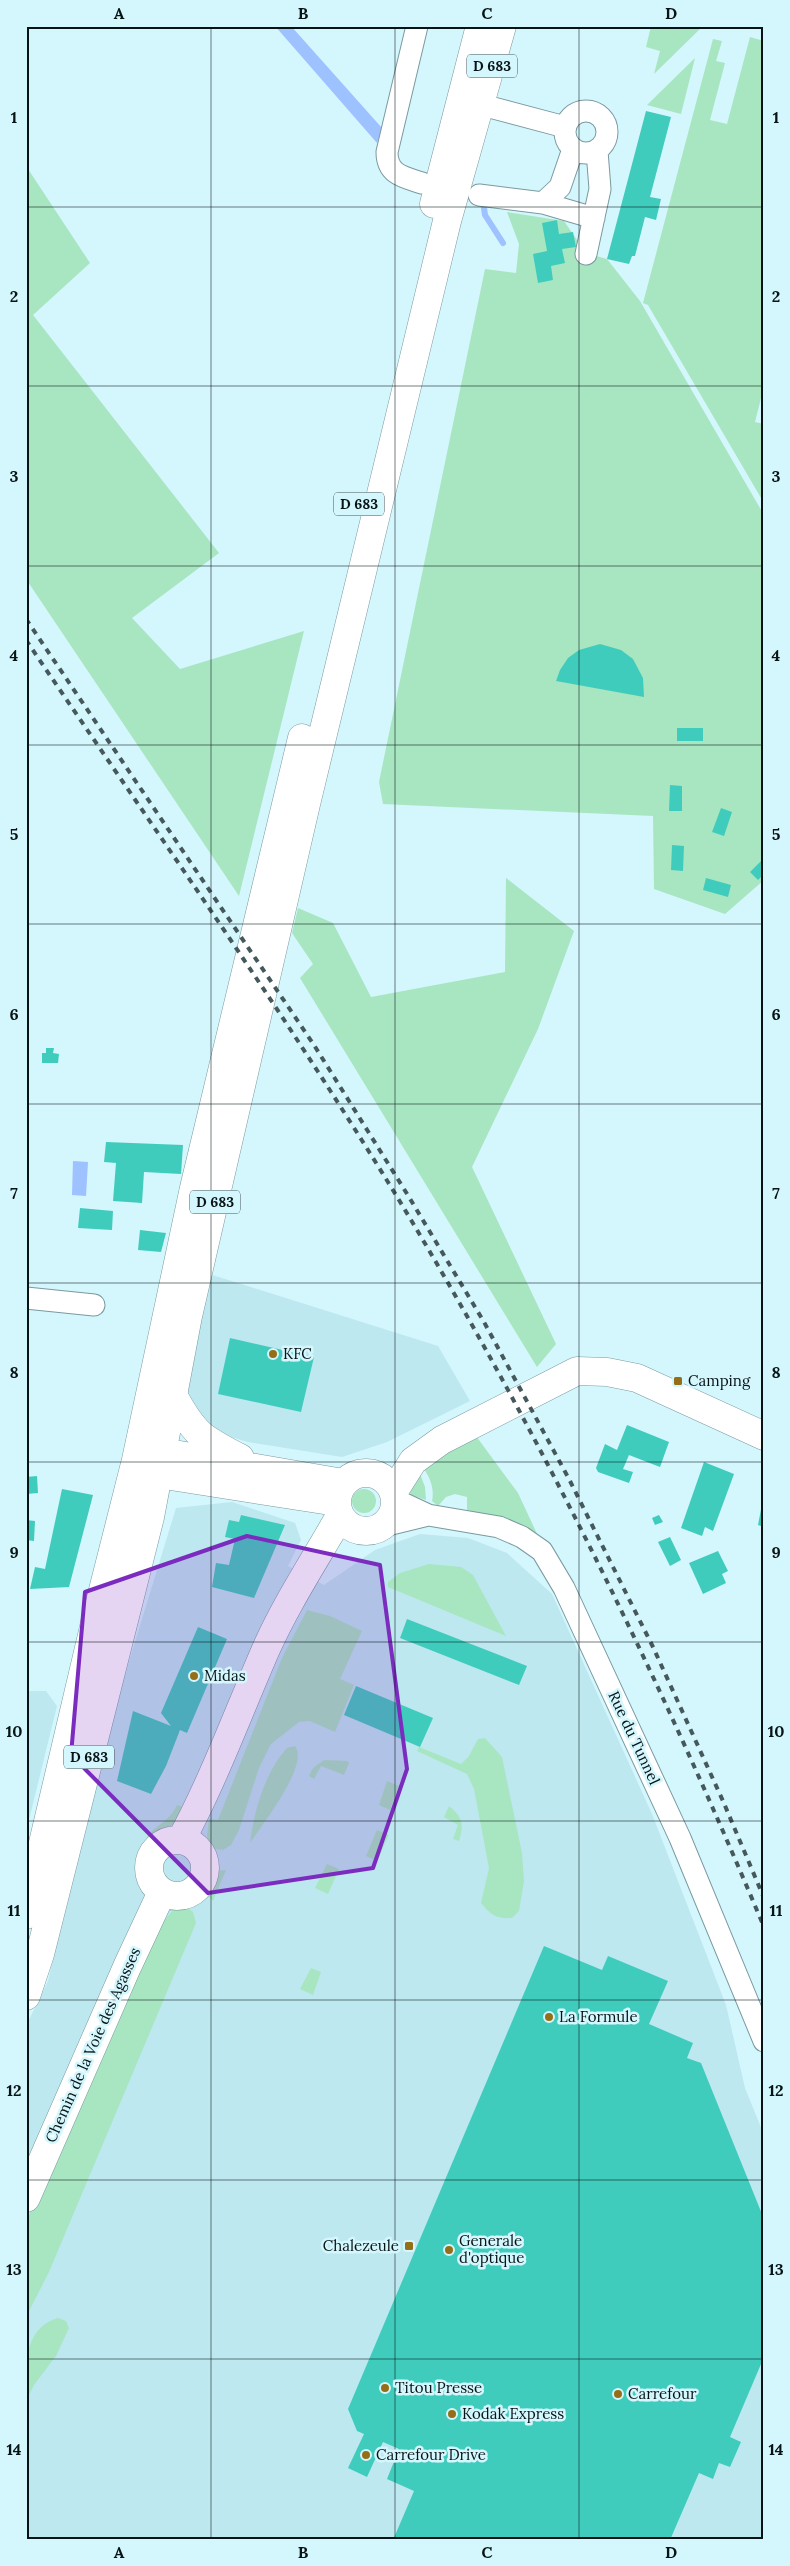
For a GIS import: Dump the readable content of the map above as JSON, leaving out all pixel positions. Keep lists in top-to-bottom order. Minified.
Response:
{"streets":{"main road":["D 683","Chemin de la Voie des Agasses"],"street":["Rue du Tunnel"]},"places":{"other":["KFC","Midas","La Formule","Generale d'optique","Titou Presse","Carrefour","Kodak Express","Carrefour Drive"],"transit":["Camping","Chalezeule"]},"grid":{"columns":["A","B","C","D"],"rows":["1","2","3","4","5","6","7","8","9","10","11","12","13","14"]}}
